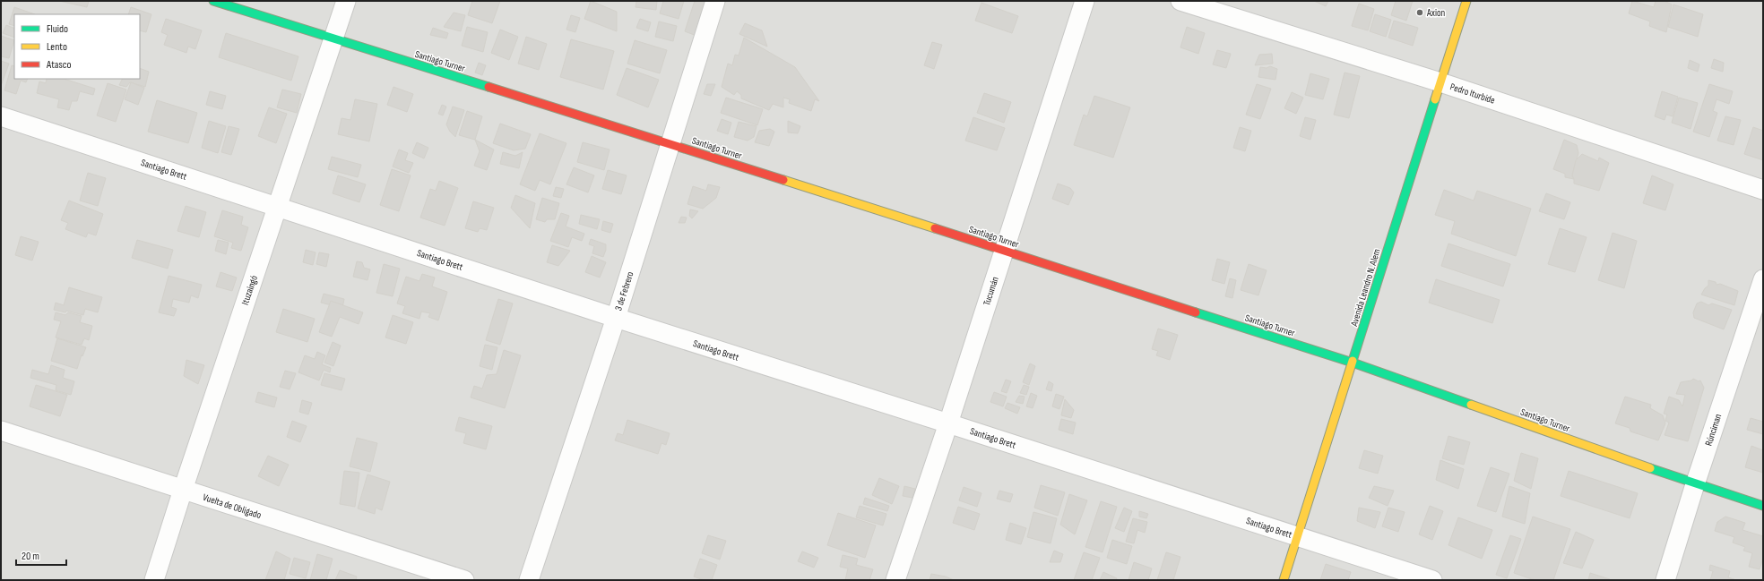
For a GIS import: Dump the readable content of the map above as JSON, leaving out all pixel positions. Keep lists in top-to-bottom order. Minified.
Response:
{"streets":{"street":["Santiago Turner","Pedro Iturbide","Santiago Brett","Avenida Leandro N. Alem","Ituzaingó","3 de Febrero","Tucumán","Rúnciman","Vuelta de Obligado"]},"crossings":[["Santiago Turner","Avenida Leandro N. Alem"],["Santiago Turner","Ituzaingó"],["Santiago Turner","3 de Febrero"],["Santiago Turner","Tucumán"],["Santiago Turner","Rúnciman"],["Pedro Iturbide","Avenida Leandro N. Alem"],["Santiago Brett","Avenida Leandro N. Alem"],["Santiago Brett","Ituzaingó"],["Santiago Brett","3 de Febrero"],["Santiago Brett","Tucumán"],["Ituzaingó","Vuelta de Obligado"]],"places":["Axion"],"legend":["Fluido","Lento","Atasco"],"scale_bar":"20 m"}
